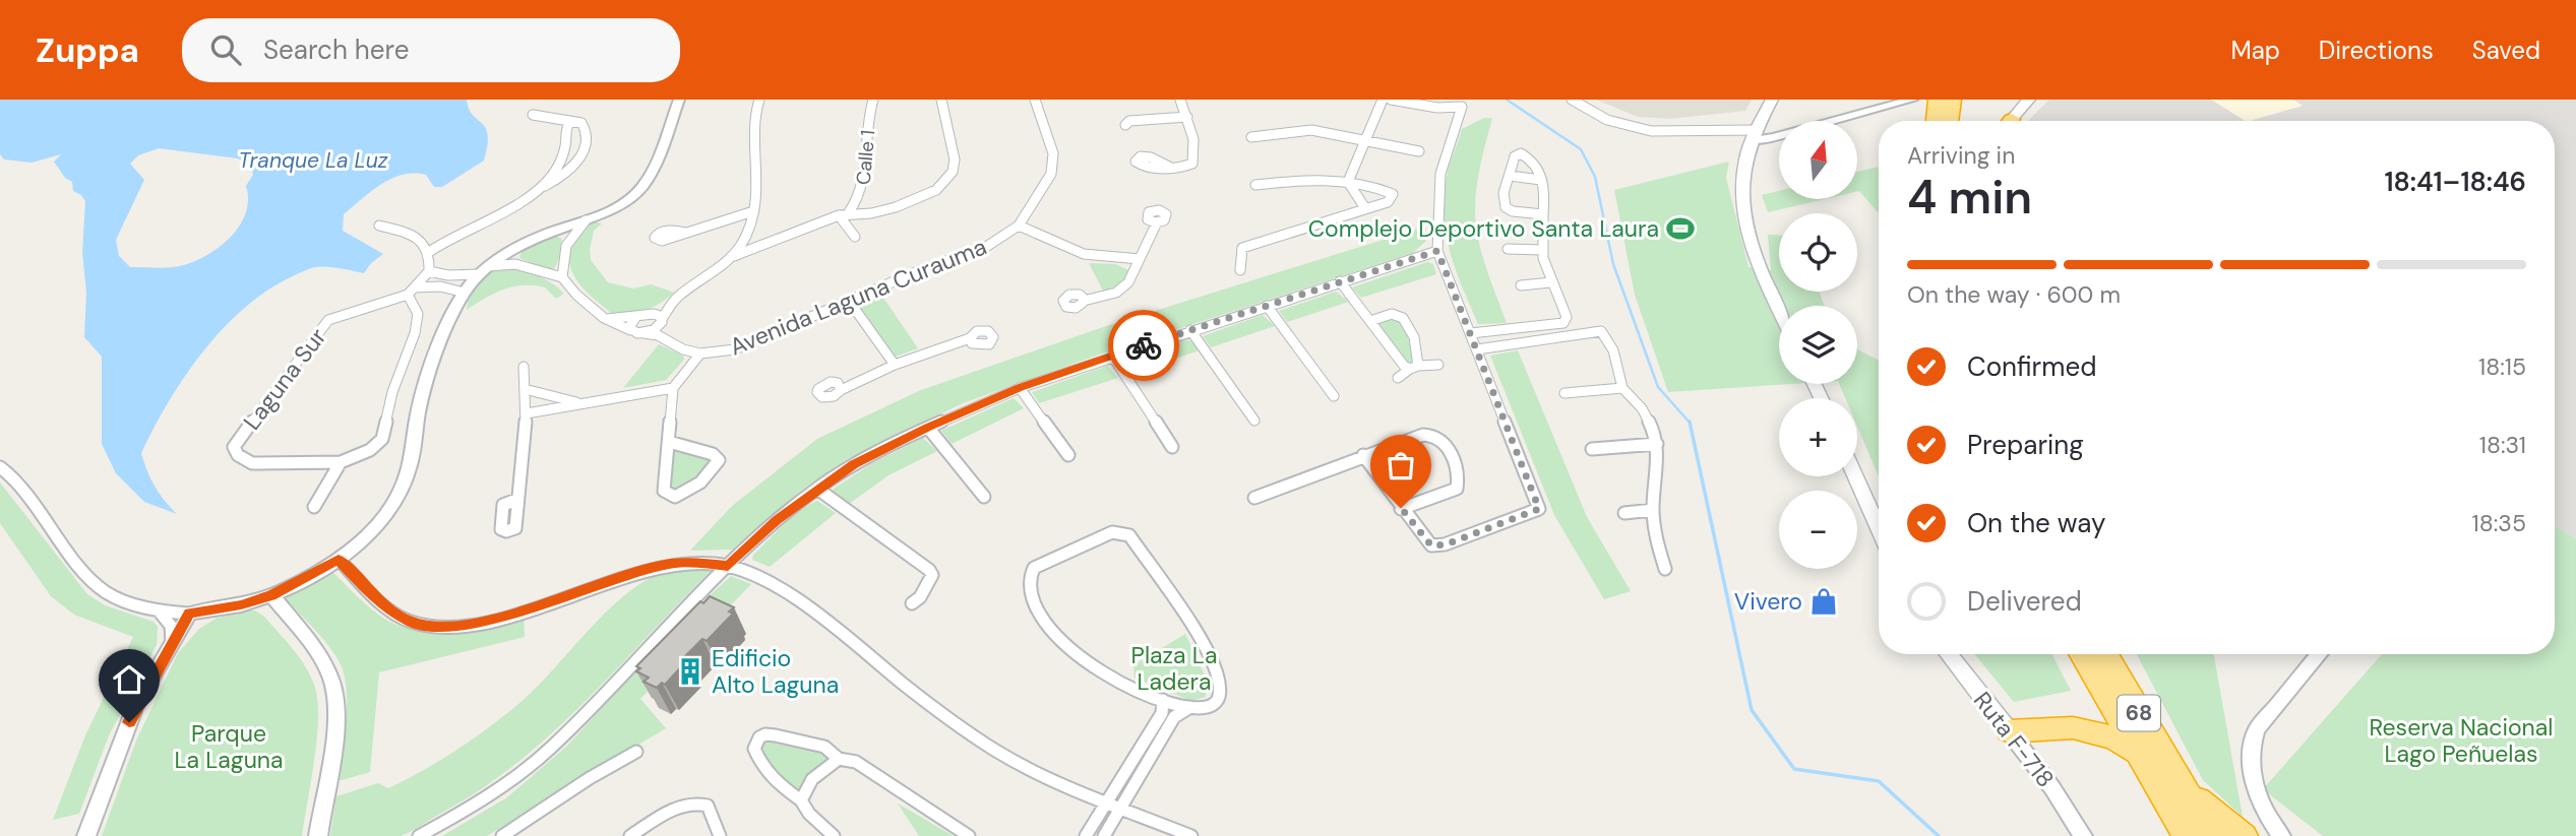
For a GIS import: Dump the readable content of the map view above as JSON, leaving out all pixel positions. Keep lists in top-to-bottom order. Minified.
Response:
{"streets":{"highway":["68"],"main road":["Ruta F-718"],"street":["Calle 1","Avenida Laguna Curauma","Laguna Sur"]},"water":["Tranque La Luz"],"parks":["Plaza La Ladera","Reserva Nacional Lago Peñuelas","Parque La Laguna"],"places":{"sports":["Complejo Deportivo Santa Laura"],"shop":["Vivero"],"building":["Edificio Alto Laguna"]},"north":"top","page":{"header":"Zuppa","search":"Search here","nav":["Map","Directions","Saved"],"map_buttons":["+","−"],"heading":["4 min","Arriving in","18:41–18:46"],"bar":"On the way · 600 m","list":[["Confirmed","18:15"],["Preparing","18:31"],["On the way","18:35"],"Delivered"]}}
